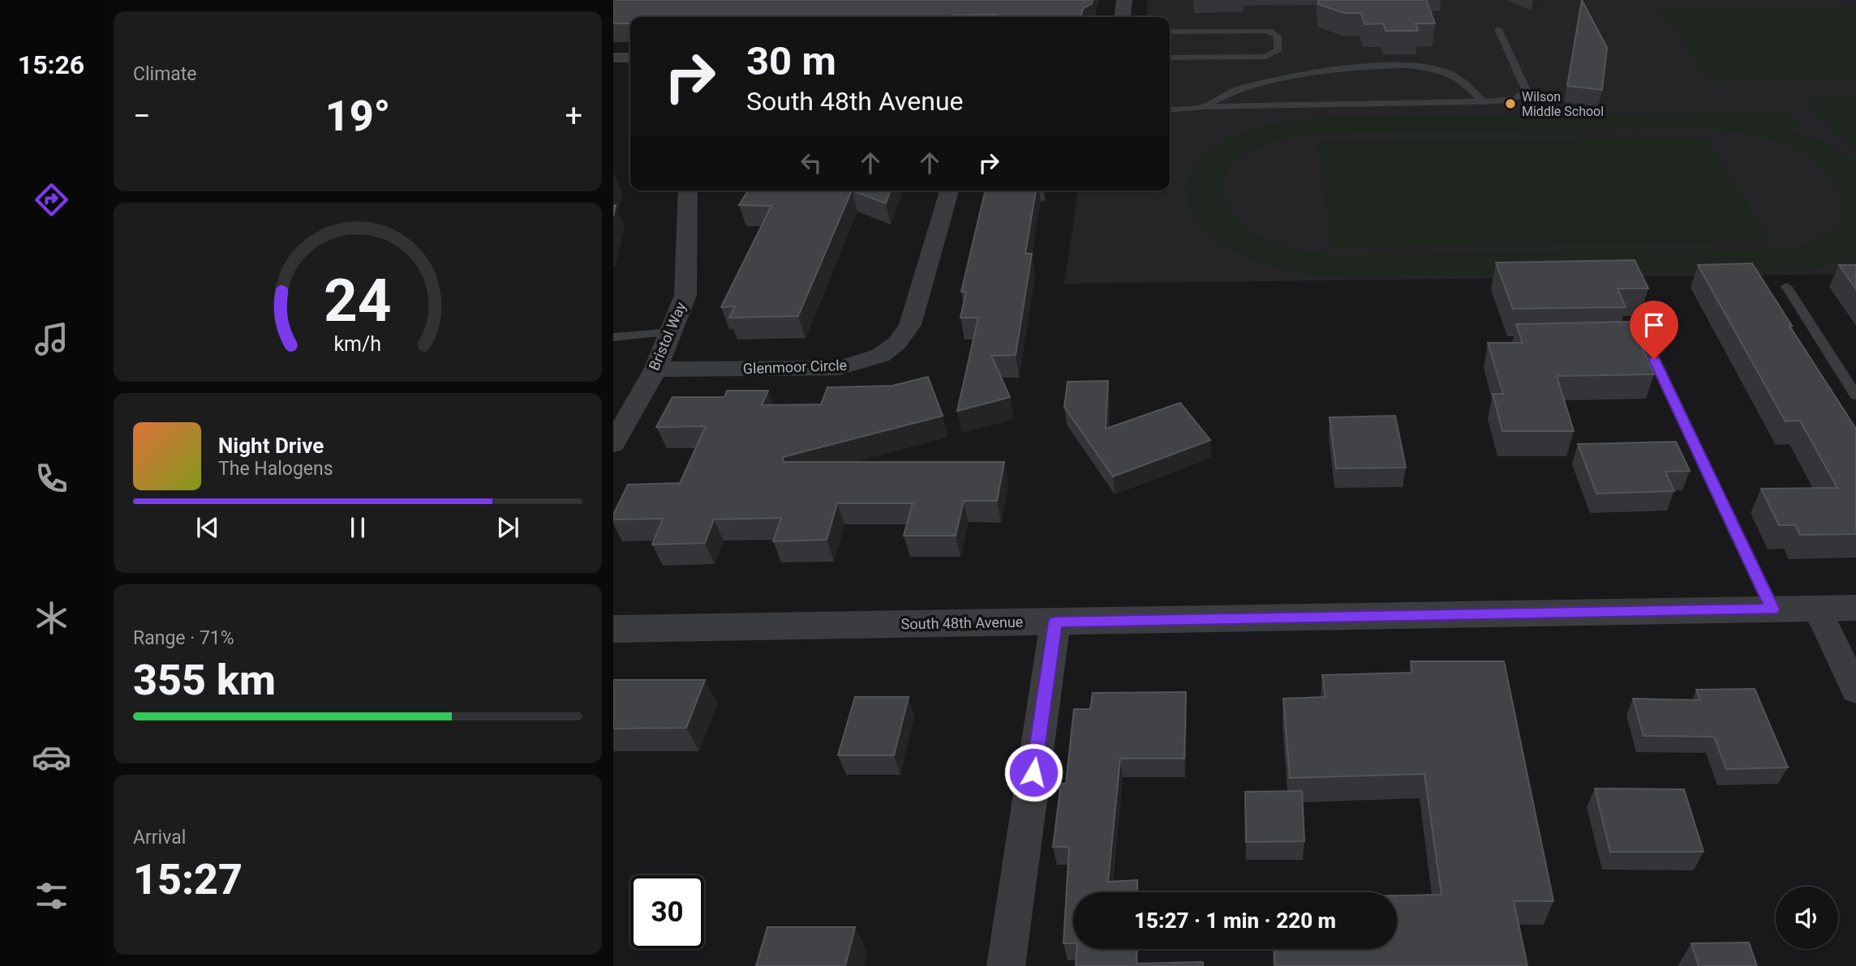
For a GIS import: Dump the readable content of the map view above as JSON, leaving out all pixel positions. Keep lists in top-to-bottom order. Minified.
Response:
{"streets":{"street":["Bristol Way","Glenmoor Circle","South 48th Avenue"]},"crossings":[["Bristol Way","Glenmoor Circle"]],"places":["Wilson Middle School"],"page":{"tabs":"15:26","tile":["Climate",["Range · 71%","355 km"],["Arrival","15:27"]],"turn":["30 m","South 48th Avenue"],"heat":["−","19°","+"],"song":["Night Drive","The Halogens"],"limit":"30","trip":"15:27 · 1 min · 220 m","gauge":["24","km/h"]}}
